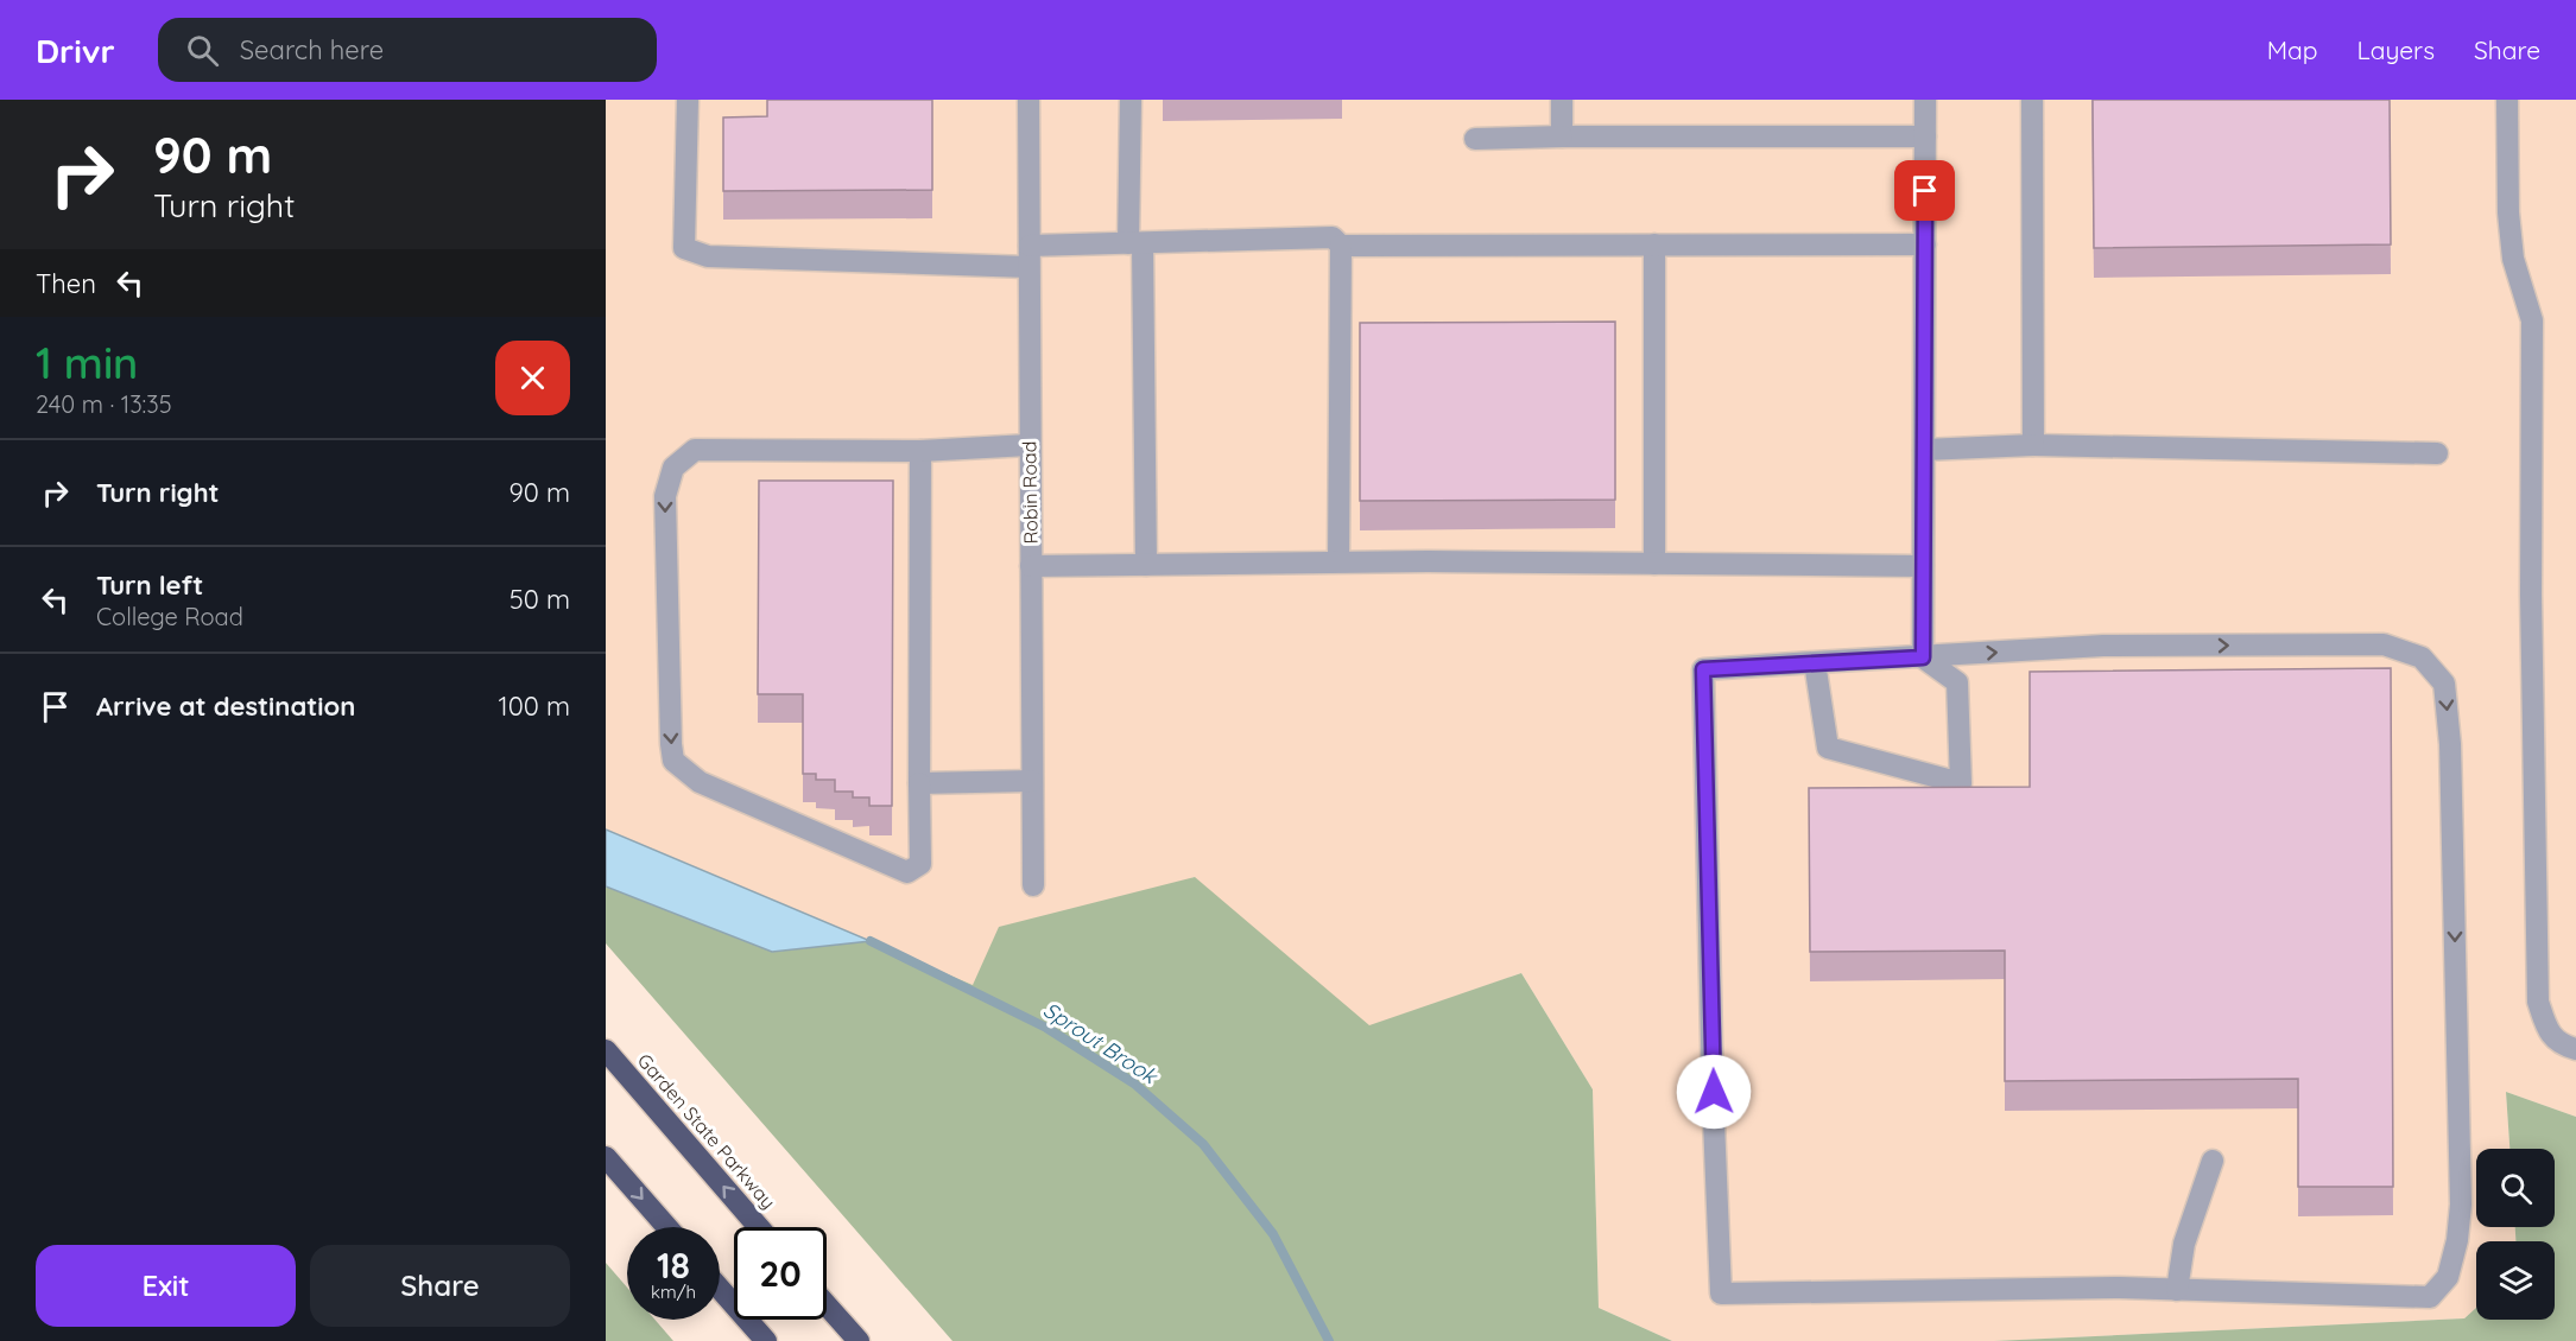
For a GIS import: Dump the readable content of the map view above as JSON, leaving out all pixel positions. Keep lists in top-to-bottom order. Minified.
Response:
{"streets":{"highway":["Garden State Parkway"],"street":["Robin Road"]},"water":["Sprout Brook"],"page":{"header":"Drivr","search":"Search here","nav":["Map","Layers","Share"],"turn":["90 m","Turn right"],"then":"Then","heading":["1 min","240 m · 13:35"],"list":[{"name":"Turn right","value":"90 m"},{"name":"Turn left","note":"College Road","value":"50 m"},{"name":"Arrive at destination","value":"100 m"}],"speed":"18 km/h","limit":"20","buttons":["Exit","Share"]}}
